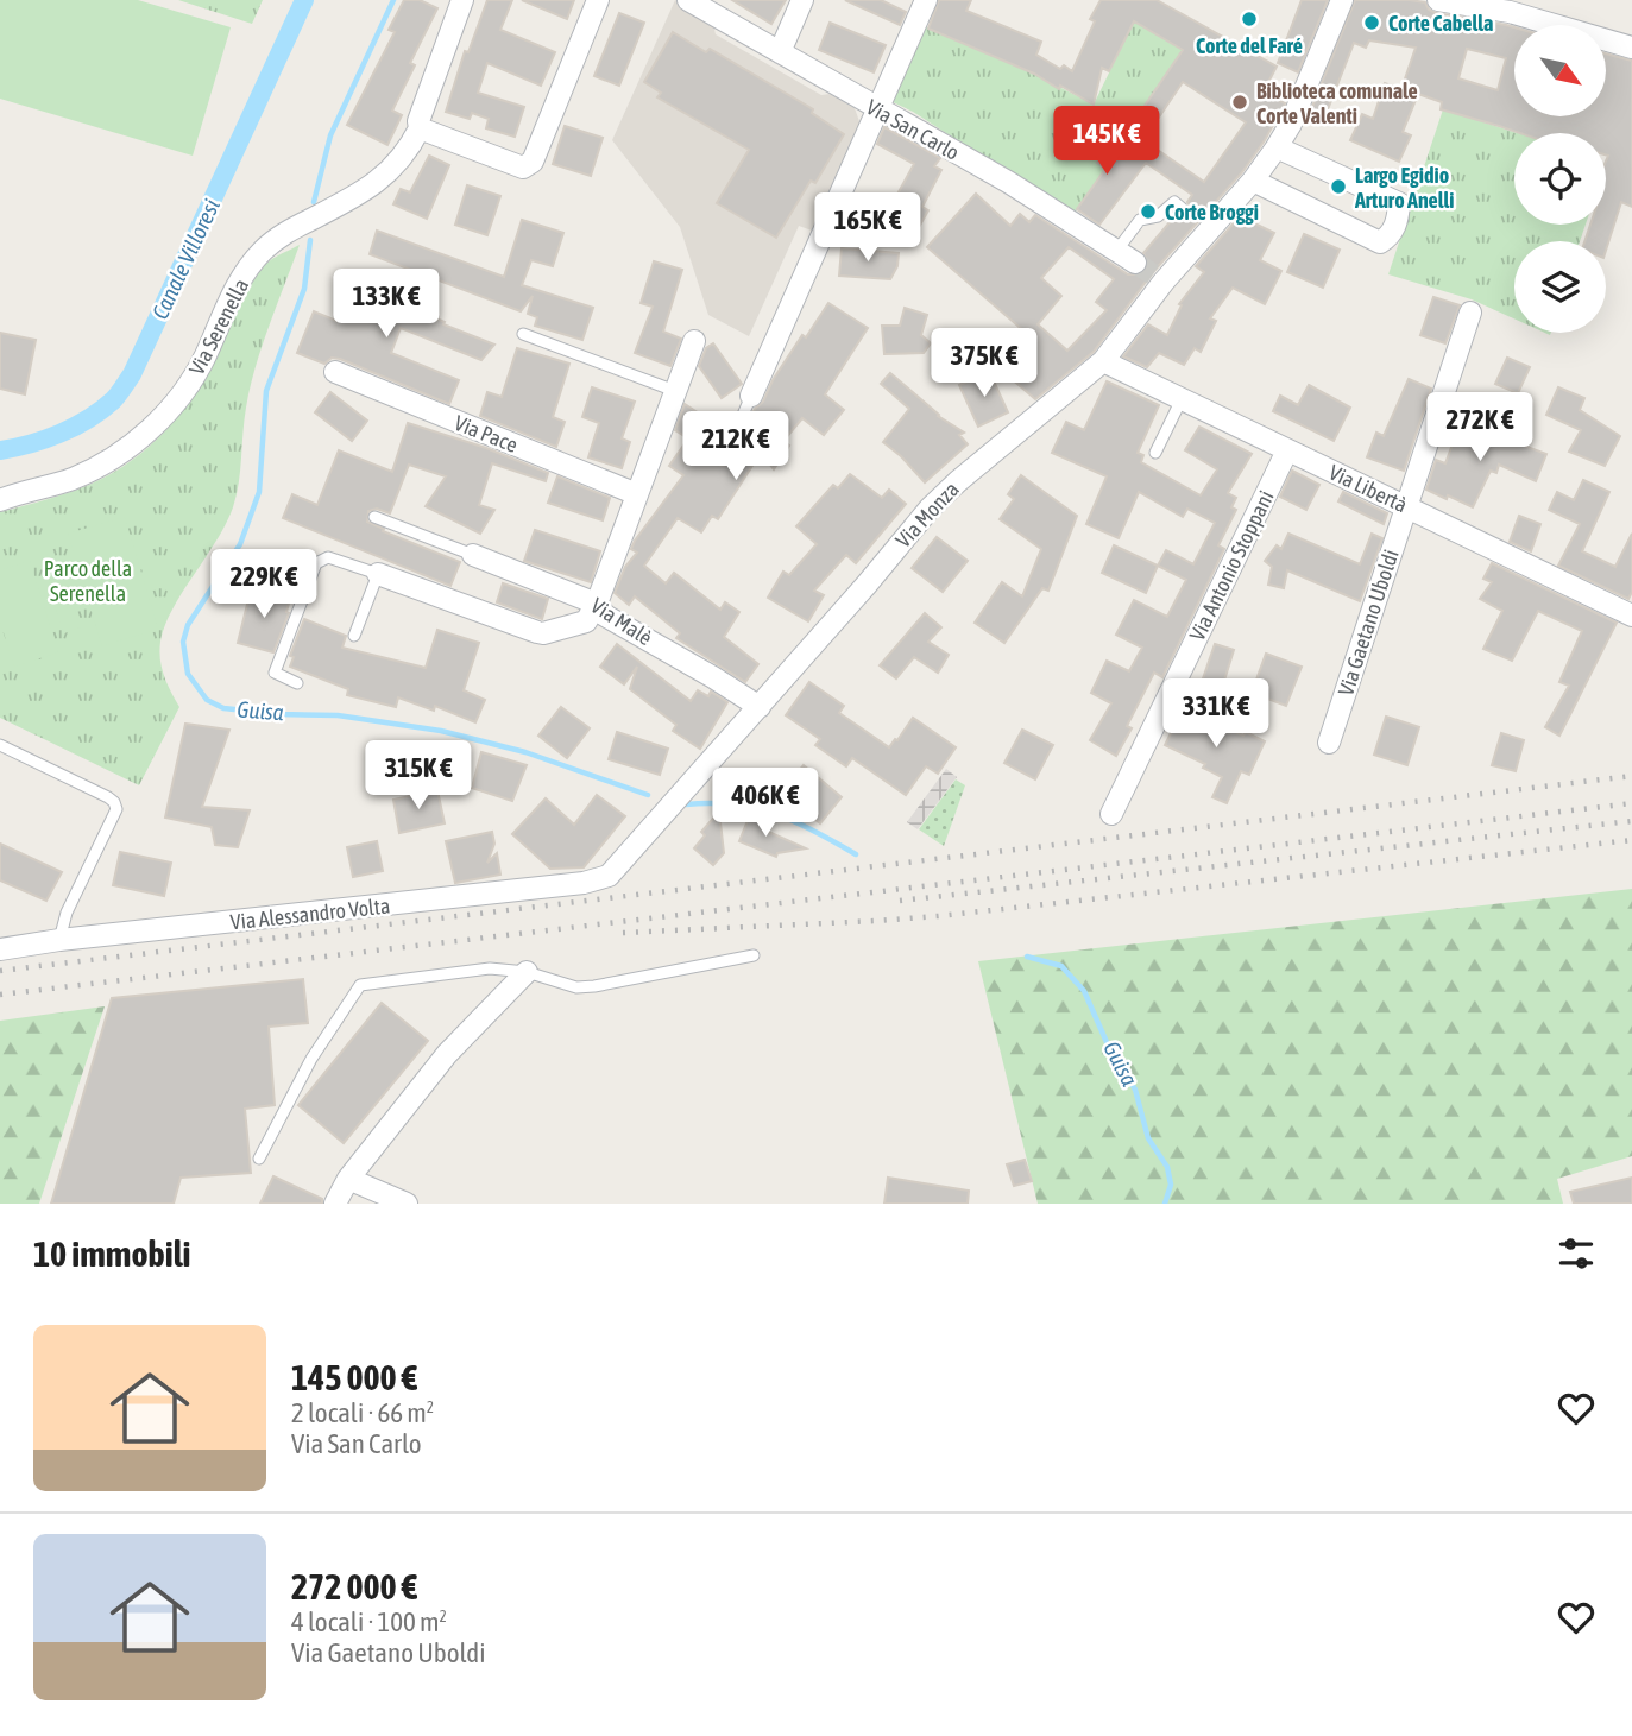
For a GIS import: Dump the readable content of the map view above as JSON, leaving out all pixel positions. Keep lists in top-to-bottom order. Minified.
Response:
{"streets":{"street":["Via San Carlo","Via Serenella","Via Pace","Via Libertà","Via Monza","Via Antonio Stoppani","Via Malè","Via Gaetano Uboldi","Via Alessandro Volta"]},"crossings":[["Via Libertà","Via Monza"],["Via Libertà","Via Antonio Stoppani"],["Via Libertà","Via Gaetano Uboldi"],["Via Monza","Via Malè"],["Via Monza","Via Alessandro Volta"]],"water":["Canale Villoresi","Guisa"],"parks":["Parco della Serenella"],"places":["Corte del Faré","Corte Cabella","Biblioteca comunale Corte Valenti","Largo Egidio Arturo Anelli","Corte Broggi"],"north":"bottom right","page":{"price":["145K €","165K €","133K €","375K €","272K €","212K €","229K €","331K €","315K €","406K €"],"heading":"10 immobili","list":[{"name":"145 000 €","note":"2 locali · 66 m² · Via San Carlo"},{"name":"272 000 €","note":"4 locali · 100 m² · Via Gaetano Uboldi"}]}}
